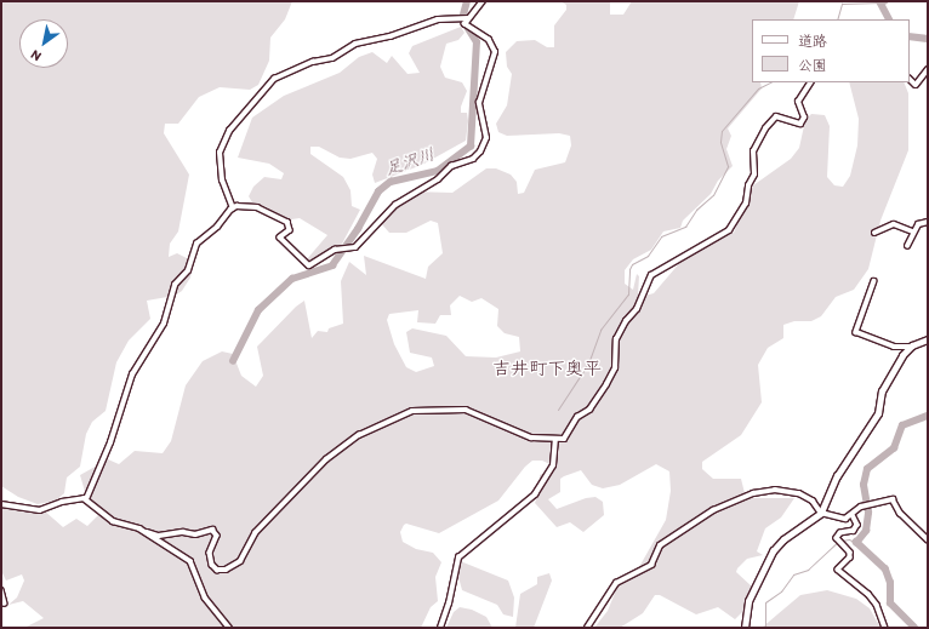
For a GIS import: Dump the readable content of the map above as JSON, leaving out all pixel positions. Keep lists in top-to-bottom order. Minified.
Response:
{"districts":["吉井町下奥平"],"water":["足沢川"],"legend":["道路","公園"],"north":"bottom left"}
